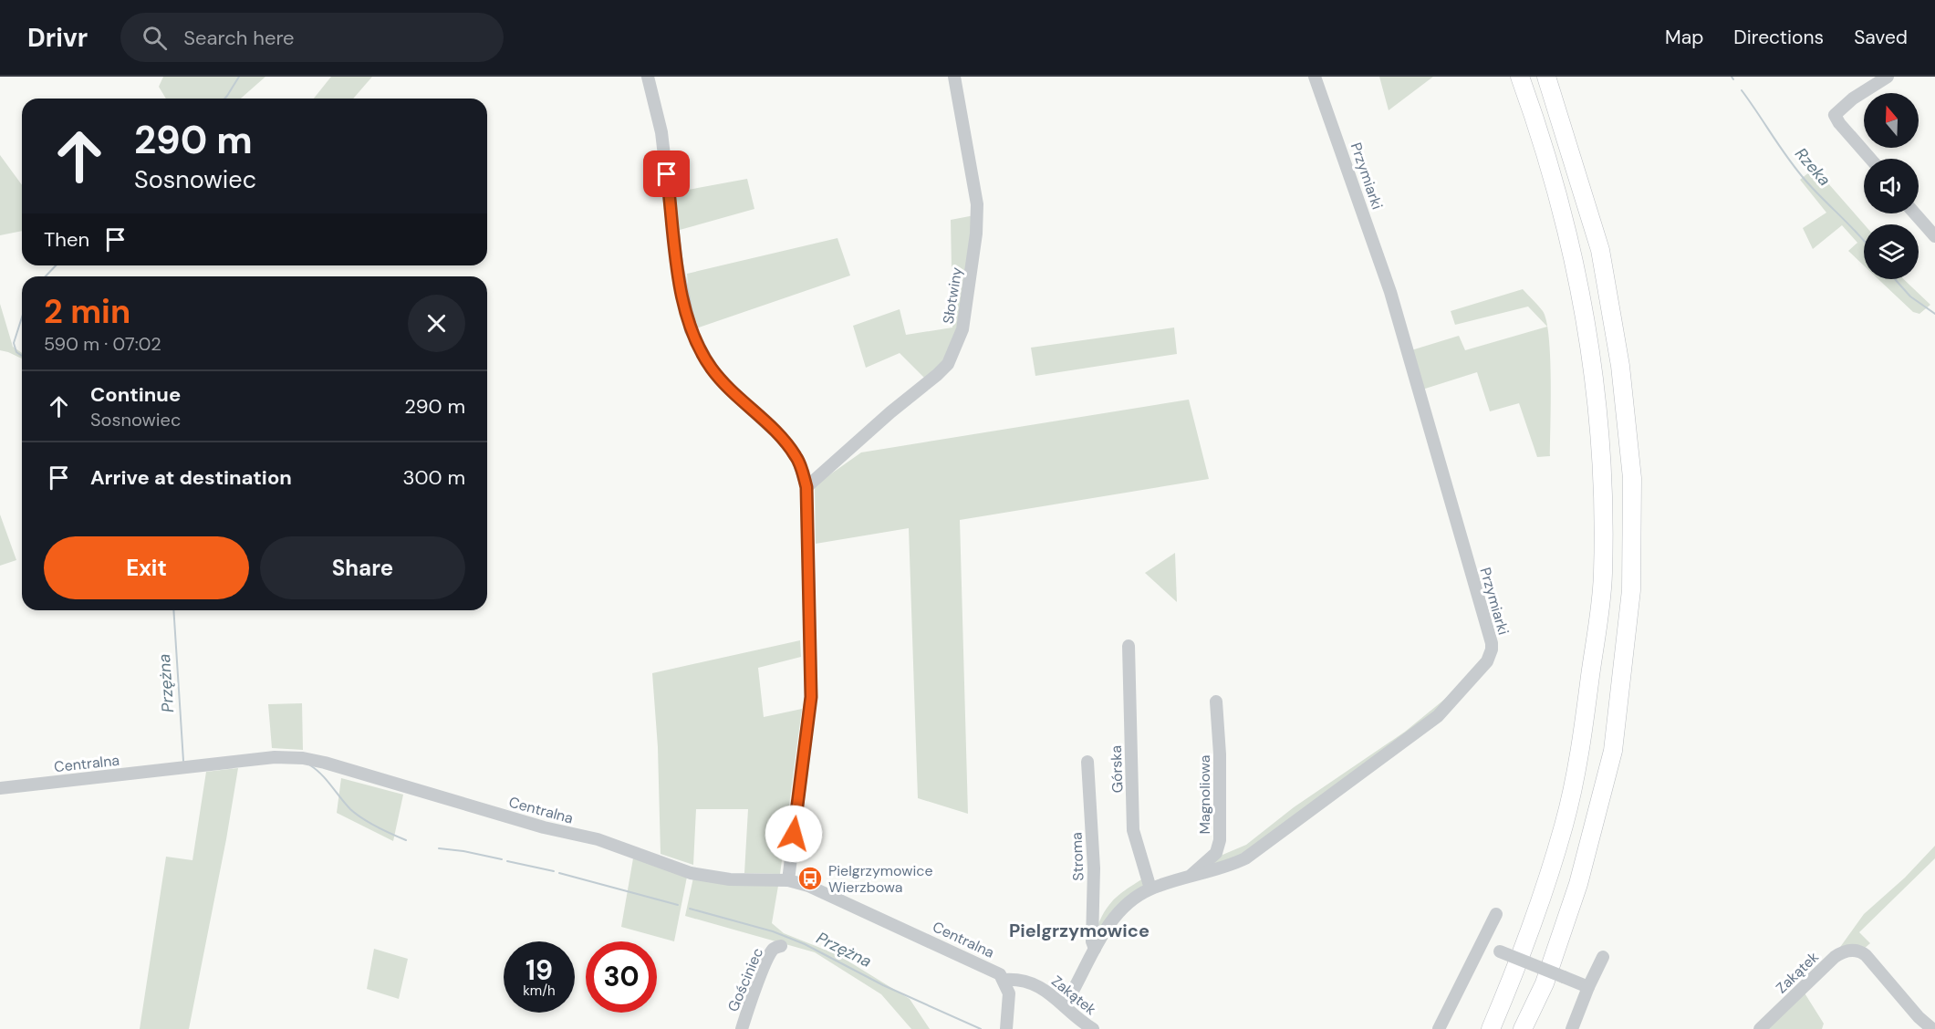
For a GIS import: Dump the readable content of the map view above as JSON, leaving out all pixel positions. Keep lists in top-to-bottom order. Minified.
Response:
{"streets":{"street":["Przymiarki","Słotwiny","Centralna","Górska","Magnoliowa","Stroma","Zakątek","Gościniec"]},"crossings":[["Przymiarki","Górska"],["Przymiarki","Magnoliowa"],["Przymiarki","Stroma"],["Przymiarki","Zakątek"],["Centralna","Zakątek"]],"districts":["Pielgrzymowice"],"water":["Rzeka","Przężna"],"places":{"bus stop":["Pielgrzymowice Wierzbowa"]},"north":"top","page":{"header":"Drivr","search":"Search here","nav":["Map","Directions","Saved"],"turn":["290 m","Sosnowiec"],"then":"Then","heading":["2 min","590 m · 07:02"],"list":[{"name":"Continue","note":"Sosnowiec","value":"290 m"},{"name":"Arrive at destination","value":"300 m"}],"buttons":["Exit","Share"],"speed":"19 km/h","limit":"30"}}
